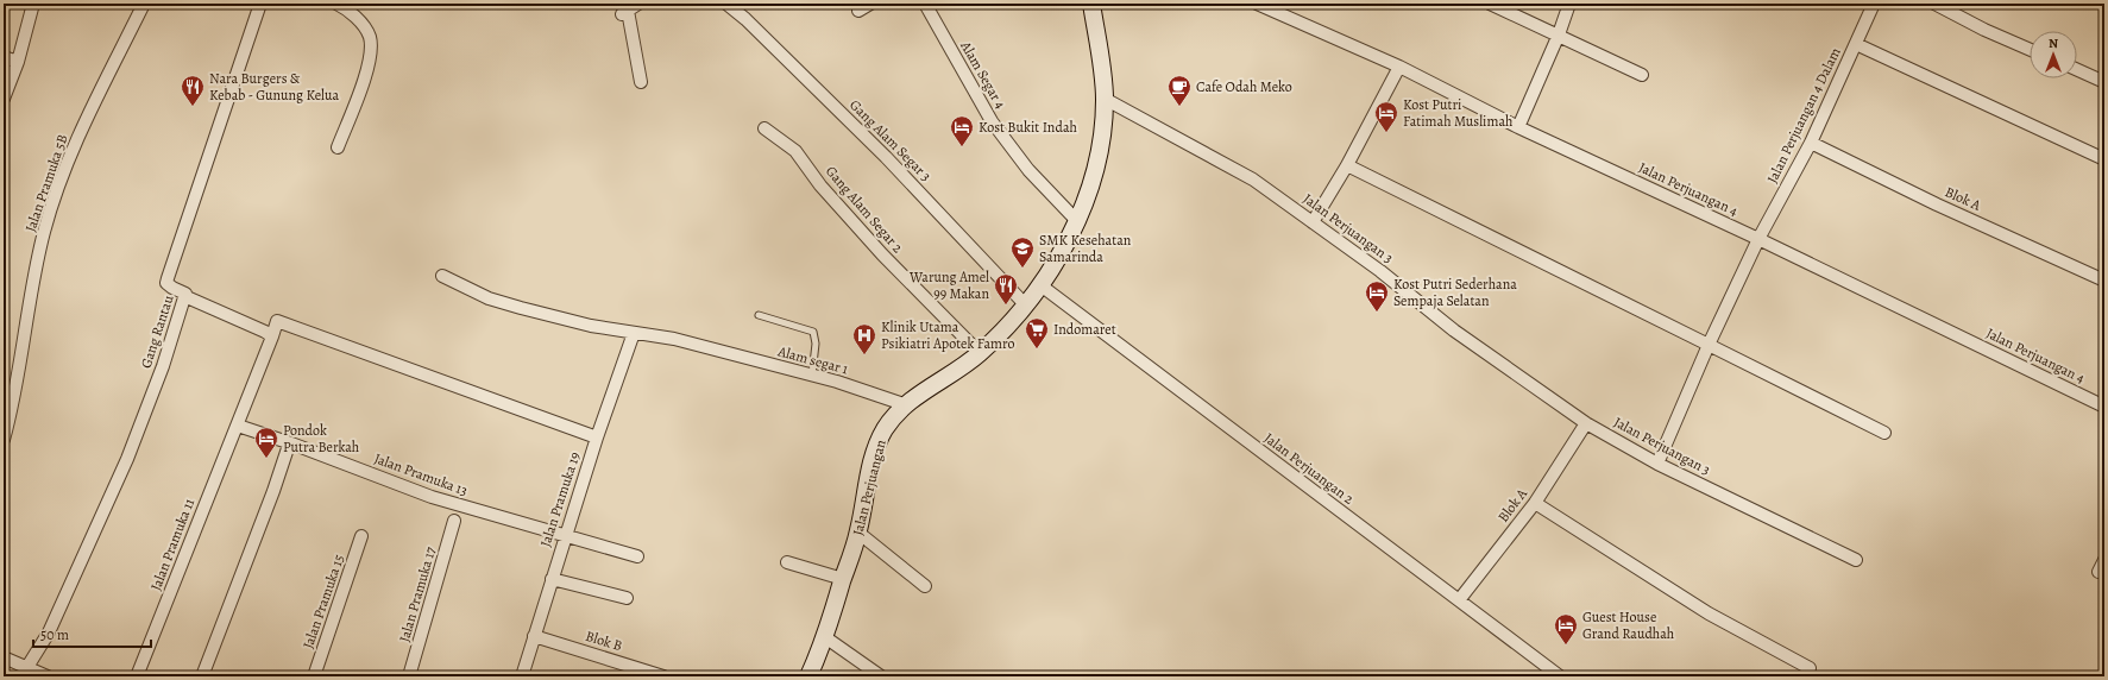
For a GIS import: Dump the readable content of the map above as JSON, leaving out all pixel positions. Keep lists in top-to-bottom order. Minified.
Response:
{"streets":{"street":["Alam Segar 4","Jalan Perjuangan 4 Dalam","Gang Alam Segar 3","Jalan Pramuka 5B","Jalan Perjuangan 4","Blok A","Gang Alam Segar 2","Jalan Perjuangan 3","Gang Rantau","Alam segar 1","Jalan Perjuangan 2","Jalan Pramuka 13","Jalan Perjuangan","Jalan Pramuka 19","Jalan Pramuka 11","Jalan Pramuka 17","Jalan Pramuka 15","Blok B"]},"crossings":[["Alam Segar 4","Jalan Perjuangan"],["Jalan Perjuangan 4 Dalam","Jalan Perjuangan 4"],["Jalan Perjuangan 4 Dalam","Blok A"],["Jalan Perjuangan 4 Dalam","Jalan Perjuangan 3"],["Gang Alam Segar 3","Jalan Perjuangan"],["Blok A","Jalan Perjuangan 3"],["Blok A","Jalan Perjuangan 2"],["Gang Alam Segar 2","Jalan Perjuangan"],["Jalan Perjuangan 3","Jalan Perjuangan"],["Alam segar 1","Jalan Perjuangan"],["Alam segar 1","Jalan Pramuka 19"],["Jalan Perjuangan 2","Jalan Perjuangan"],["Jalan Pramuka 13","Jalan Pramuka 19"],["Jalan Pramuka 13","Jalan Pramuka 11"],["Jalan Pramuka 19","Jalan Pramuka 11"],["Jalan Pramuka 19","Blok B"]],"places":{"restaurant":["Nara Burgers & Kebab - Gunung Kelua","Warung Amel 99 Makan"],"cafe":["Cafe Odah Meko"],"hotel":["Kost Putri Fatimah Muslimah","Kost Bukit Indah","Kost Putri Sederhana Sempaja Selatan","Pondok Putra Berkah","Guest House Grand Raudhah"],"school or university":["SMK Kesehatan Samarinda"],"supermarket":["Indomaret"],"hospital":["Klinik Utama Psikiatri Apotek Famro"]},"scale_bar":"50 m","north":"top"}
